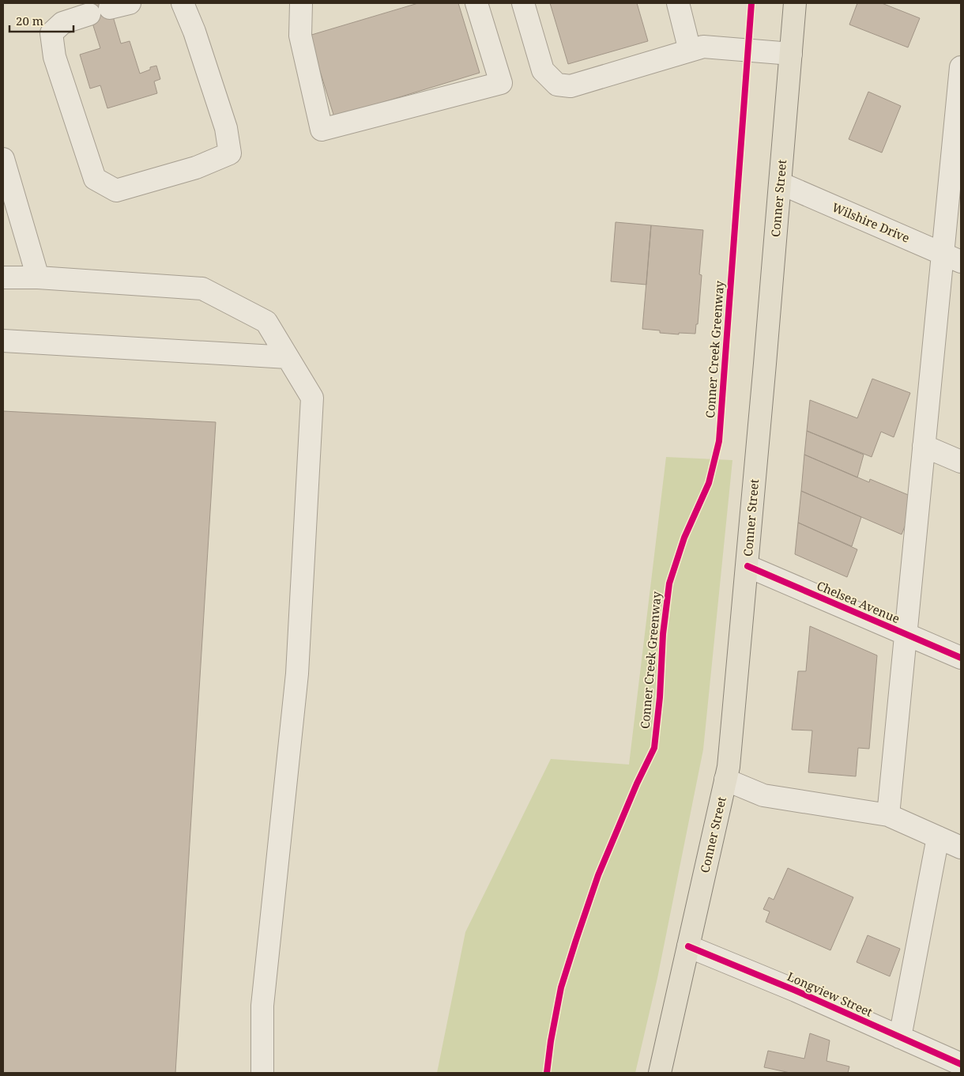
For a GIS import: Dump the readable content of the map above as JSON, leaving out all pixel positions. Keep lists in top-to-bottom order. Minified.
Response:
{"streets":{"main road":["Conner Street"],"street":["Wilshire Drive","Chelsea Avenue","Longview Street"],"cycle path":["Conner Creek Greenway"]},"crossings":[["Conner Street","Wilshire Drive"],["Conner Street","Chelsea Avenue"],["Conner Street","Longview Street"]],"scale_bar":"20 m"}
